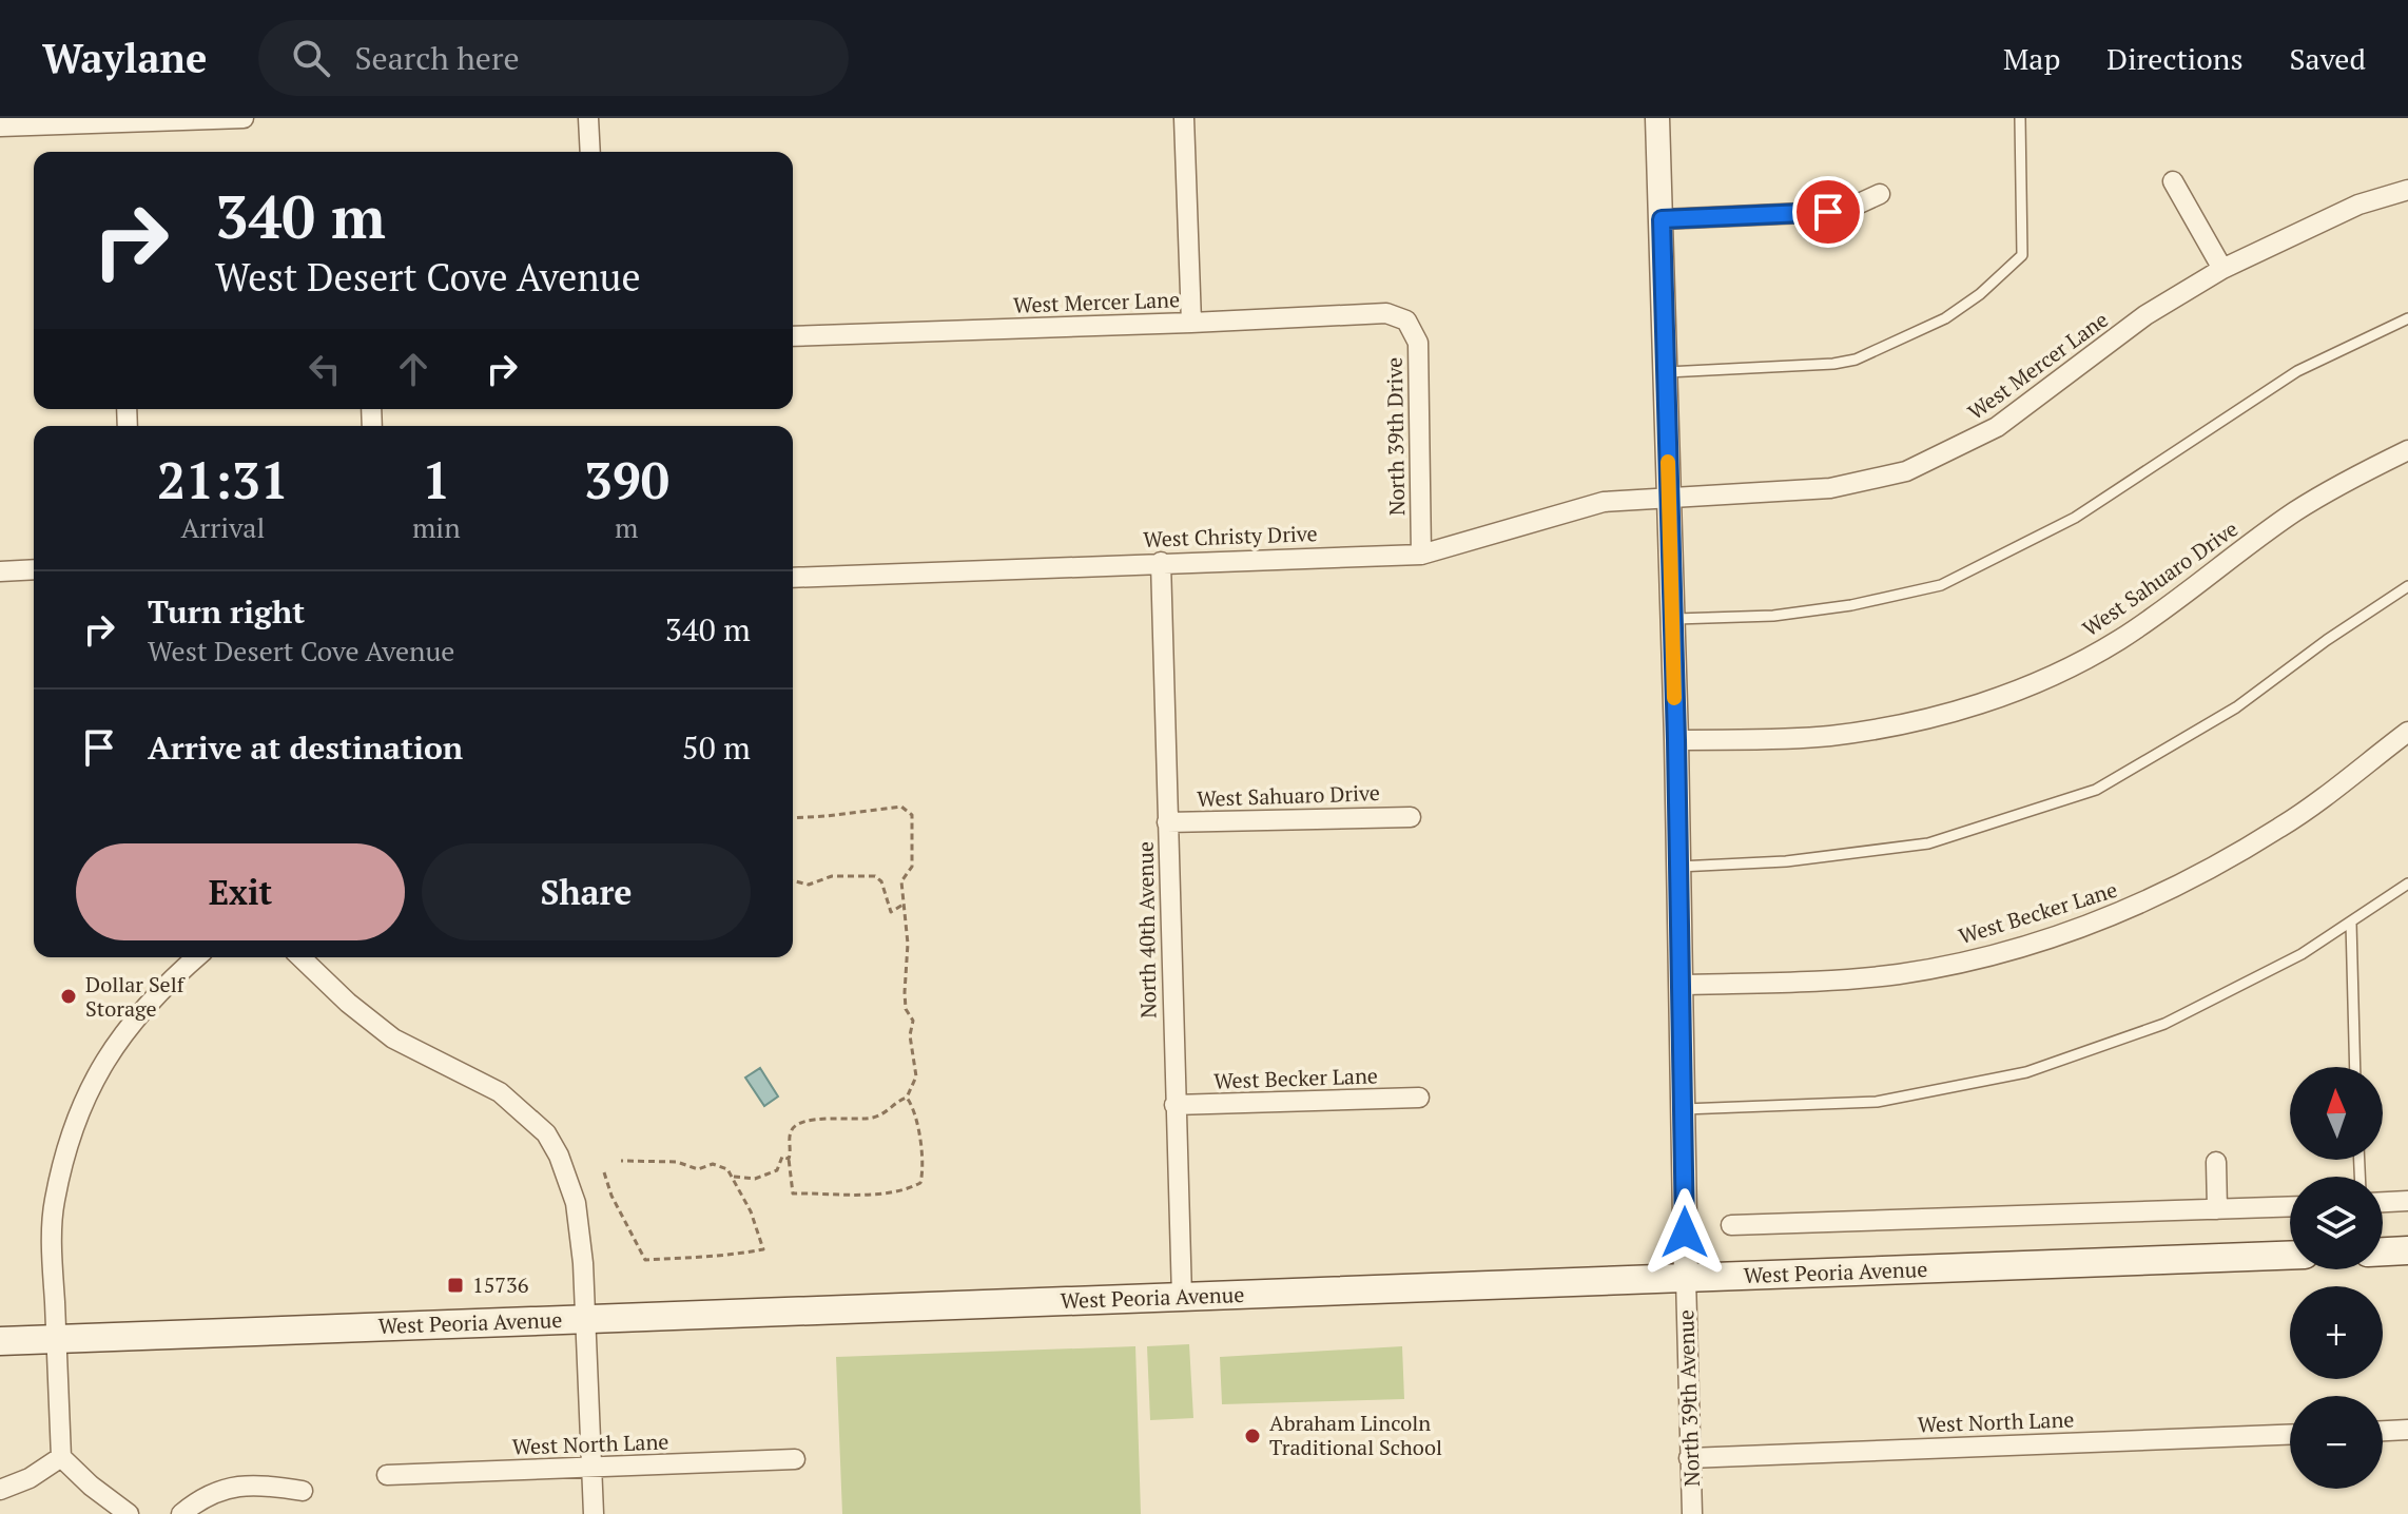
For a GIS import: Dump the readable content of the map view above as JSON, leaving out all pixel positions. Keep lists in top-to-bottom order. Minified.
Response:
{"streets":{"main road":["West Peoria Avenue"],"street":["West Mercer Lane","North 39th Drive","West Christy Drive","West Sahuaro Drive","West Becker Lane","North 40th Avenue","North 39th Avenue","West North Lane"]},"crossings":[["West Mercer Lane","North 39th Drive"],["West Mercer Lane","West Christy Drive"],["West Mercer Lane","North 39th Avenue"],["North 39th Drive","West Christy Drive"],["West Christy Drive","North 40th Avenue"],["West Christy Drive","North 39th Avenue"],["West Sahuaro Drive","North 40th Avenue"],["West Sahuaro Drive","North 39th Avenue"],["West Becker Lane","North 40th Avenue"],["West Becker Lane","North 39th Avenue"],["North 40th Avenue","West Peoria Avenue"],["West Peoria Avenue","North 39th Avenue"],["North 39th Avenue","West North Lane"]],"places":{"other":["Dollar Self Storage","Abraham Lincoln Traditional School"],"transit":["15736"]},"north":"top","page":{"header":"Waylane","search":"Search here","nav":["Map","Directions","Saved"],"turn":["340 m","West Desert Cove Avenue"],"eta":["21:31","Arrival","1","min","390","m"],"list":[{"name":"Turn right","note":"West Desert Cove Avenue","value":"340 m"},{"name":"Arrive at destination","value":"50 m"}],"buttons":["Exit","Share"],"map_buttons":["+","−"]}}
